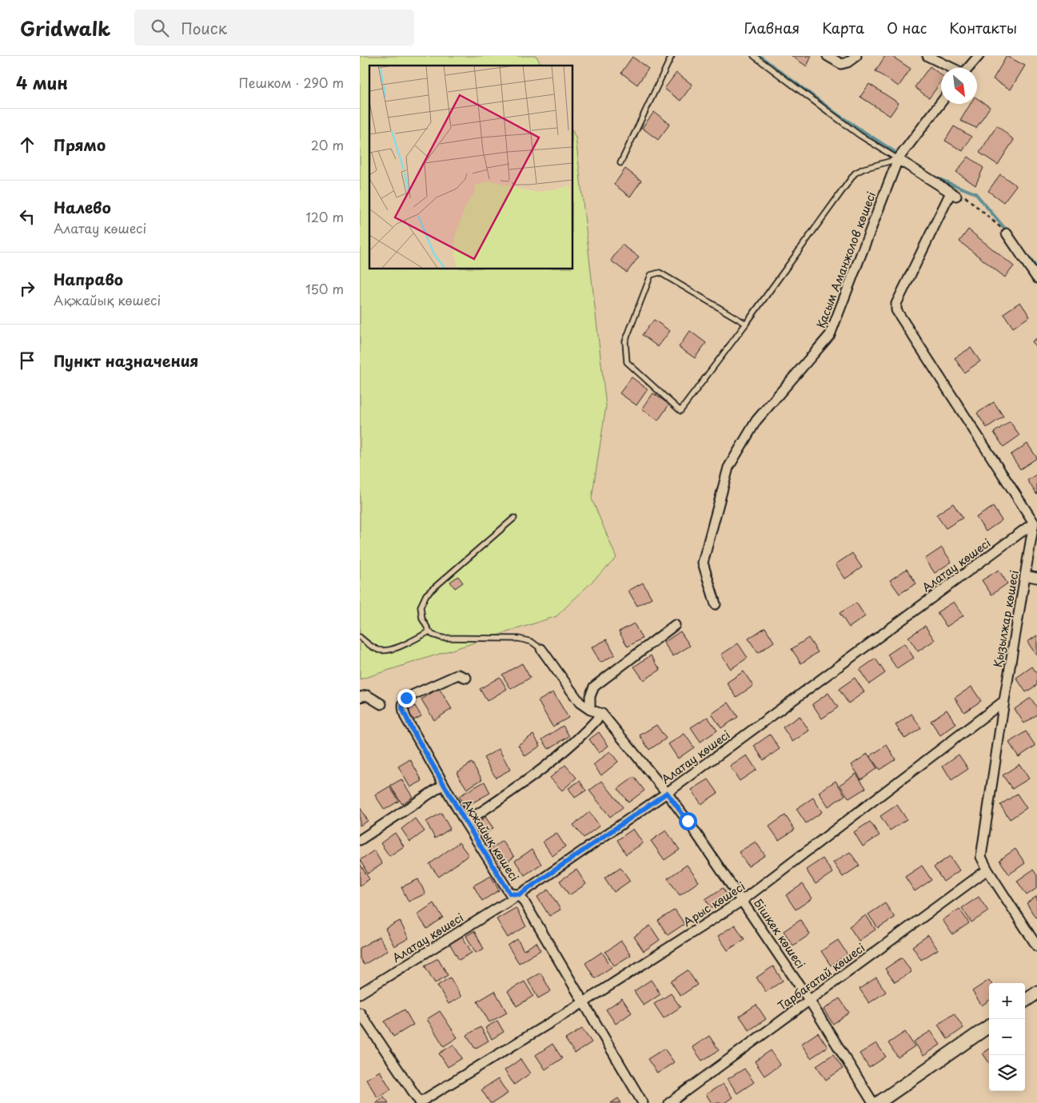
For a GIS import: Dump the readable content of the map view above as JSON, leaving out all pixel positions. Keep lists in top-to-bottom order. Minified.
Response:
{"streets":{"street":["Қасым Аманжолов көшесі","Алатау көшесі","Қызылжар көшесі","Ақжайық көшесі","Арыс көшесі","Бішкек көшесі","Тарбағатай көшесі"]},"crossings":[["Алатау көшесі","Қызылжар көшесі"],["Алатау көшесі","Ақжайық көшесі"],["Алатау көшесі","Бішкек көшесі"],["Қызылжар көшесі","Арыс көшесі"],["Қызылжар көшесі","Тарбағатай көшесі"],["Ақжайық көшесі","Арыс көшесі"],["Арыс көшесі","Бішкек көшесі"],["Бішкек көшесі","Тарбағатай көшесі"]],"north":"bottom right","page":{"header":"Gridwalk","search":"Поиск","nav":["Главная","Карта","О нас","Контакты"],"heading":["4 мин","Пешком · 290 m"],"list":[["Прямо","20 m"],["Налево","Алатау көшесі","120 m"],["Направо","Ақжайық көшесі","150 m"],"Пункт назначения"],"map_buttons":["+","−"]}}
